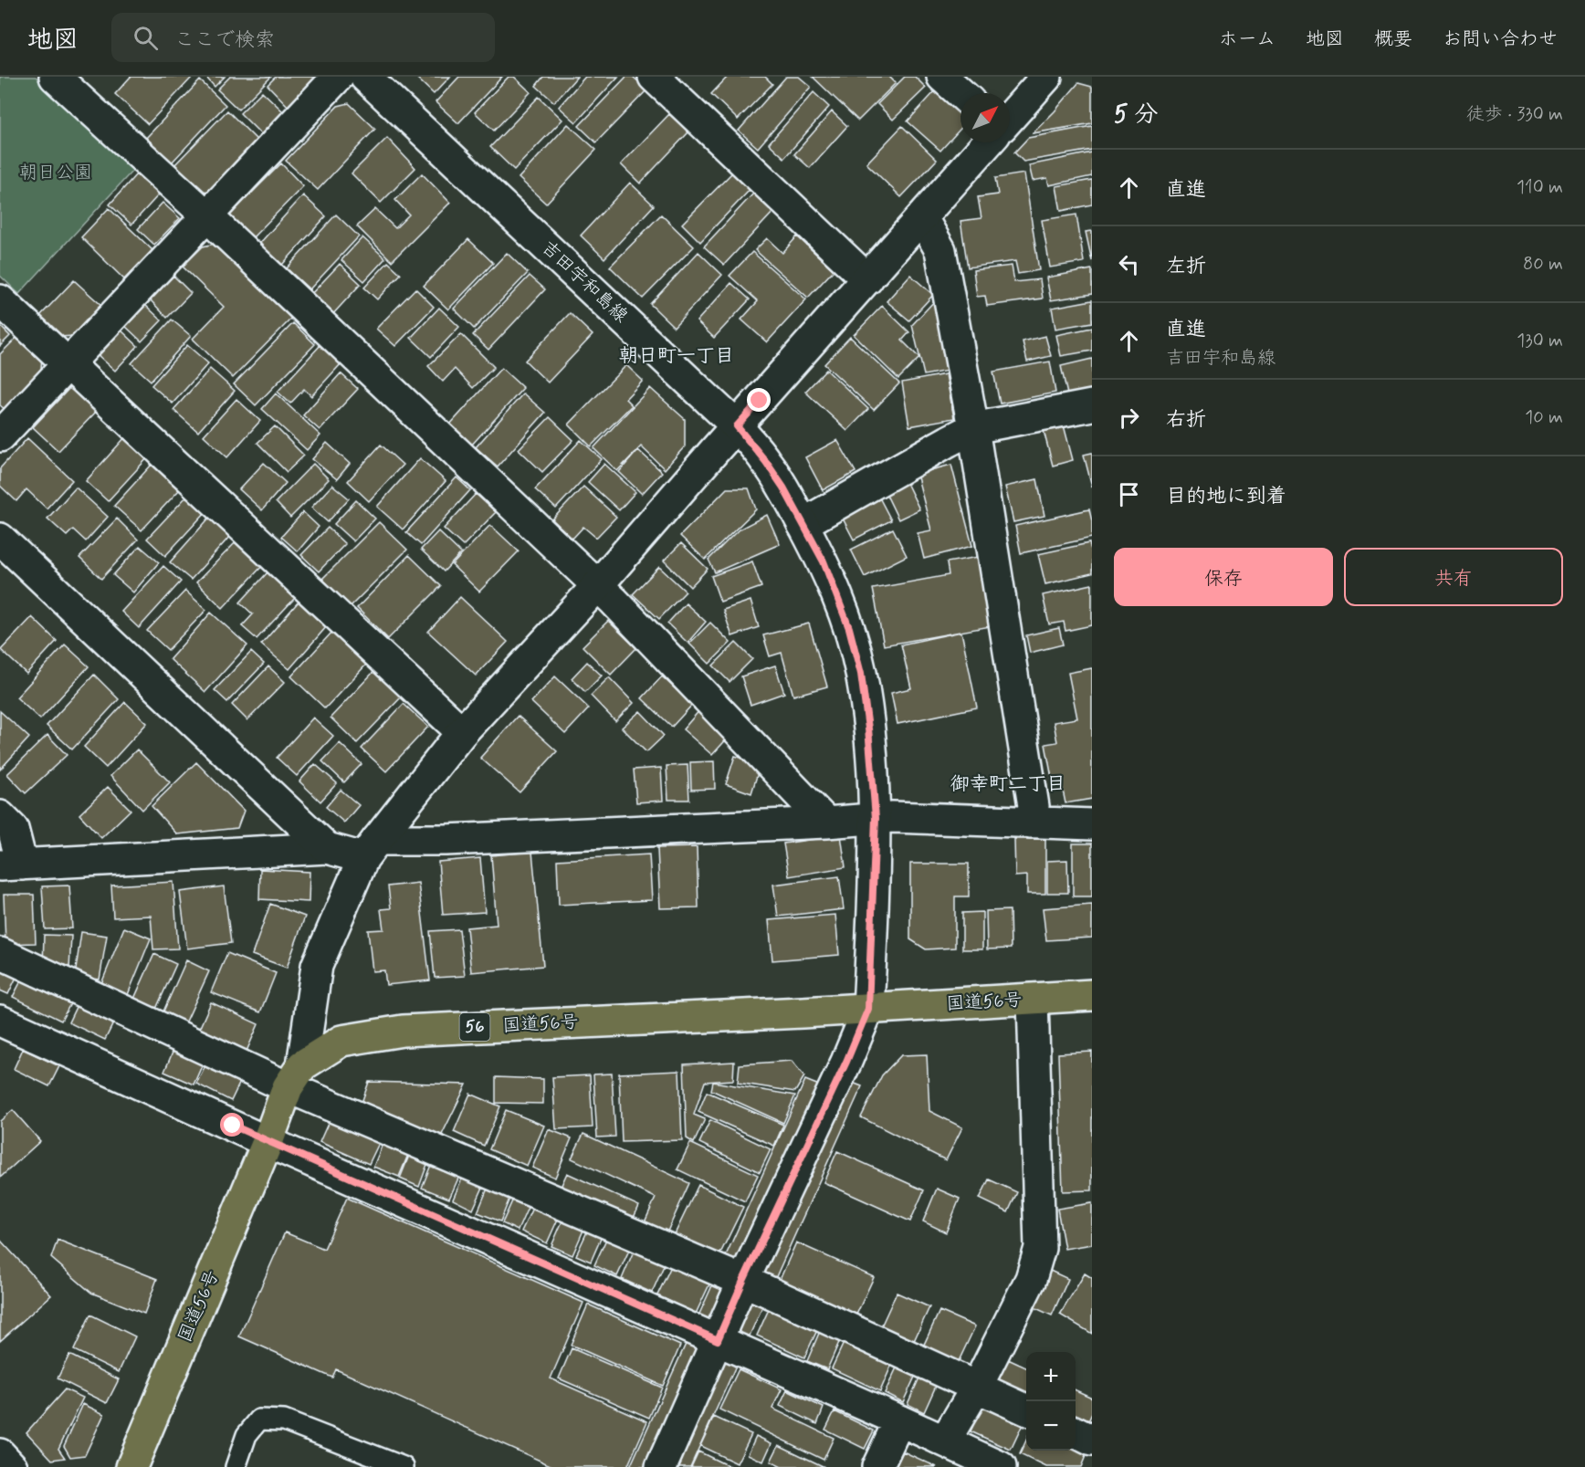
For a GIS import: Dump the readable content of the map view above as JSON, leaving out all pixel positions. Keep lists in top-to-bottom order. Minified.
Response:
{"streets":{"highway":["国道56号","56"],"street":["吉田宇和島線"]},"crossings":[["吉田宇和島線","国道56号"]],"districts":["朝日町一丁目","御幸町二丁目"],"parks":["朝日公園"],"north":"top right","page":{"header":"地図","search":"ここで検索","nav":["ホーム","地図","概要","お問い合わせ"],"heading":["5 分","徒歩 · 330 m"],"list":[["直進","110 m"],["左折","80 m"],["直進","吉田宇和島線","130 m"],["右折","10 m"],"目的地に到着"],"buttons":["保存","共有"],"map_buttons":["+","−"]}}
